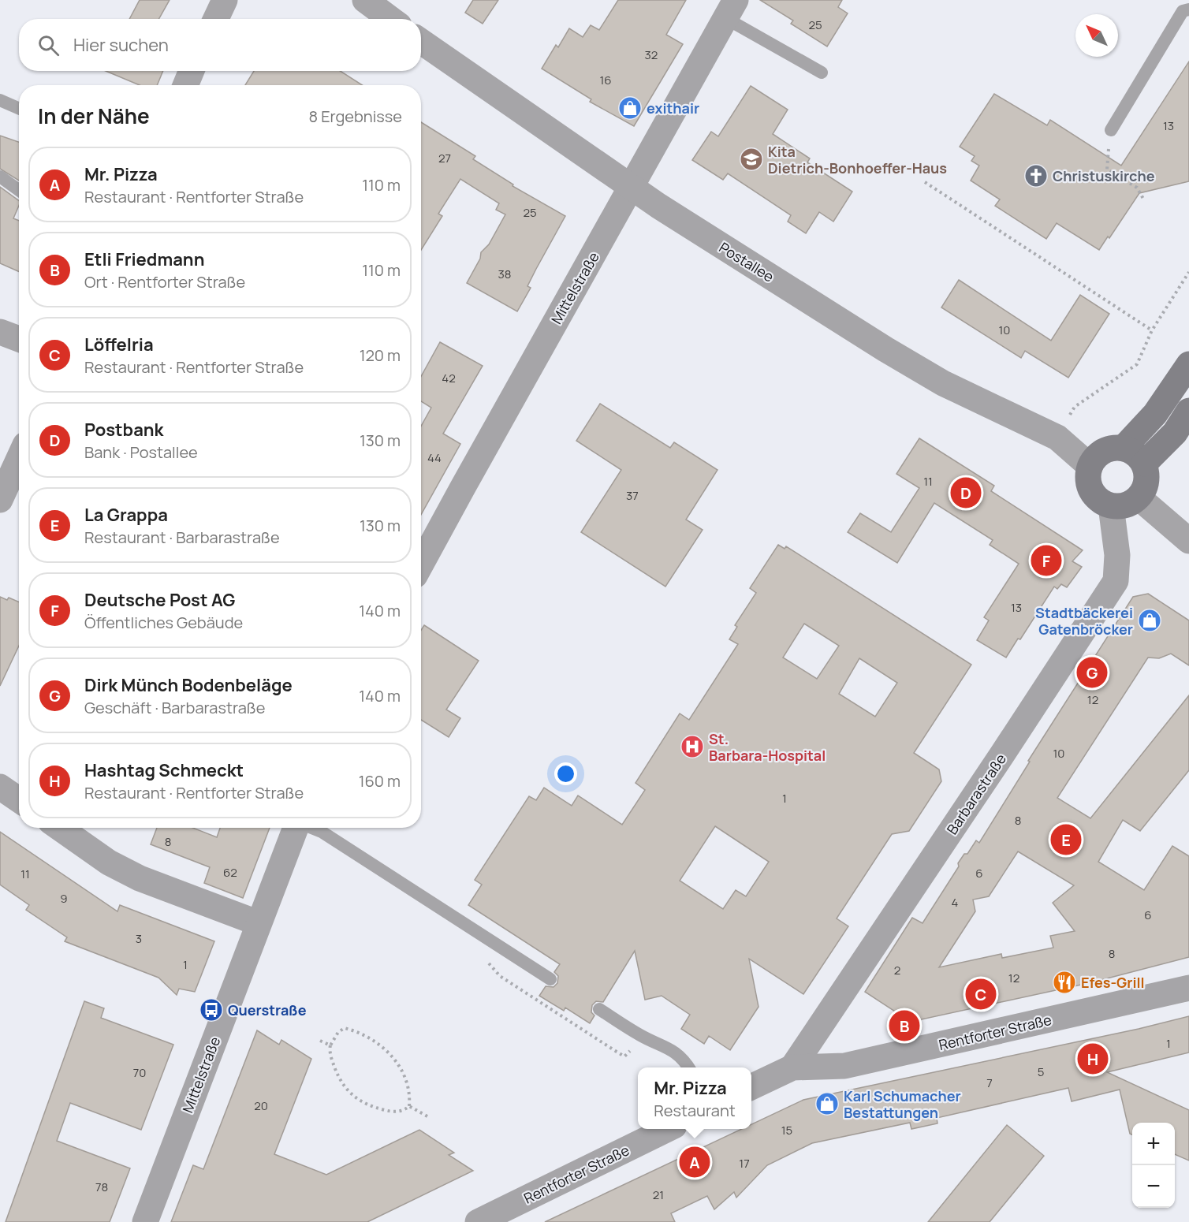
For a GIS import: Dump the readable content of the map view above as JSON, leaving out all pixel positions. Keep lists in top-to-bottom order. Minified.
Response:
{"streets":{"street":["Postallee","Mittelstraße","Barbarastraße","Rentforter Straße"]},"crossings":[["Postallee","Mittelstraße"],["Postallee","Barbarastraße"],["Barbarastraße","Rentforter Straße"]],"places":{"shop":["exithair","Stadtbäckerei Gatenbröcker","Karl Schumacher Bestattungen"],"school or university":["Kita Dietrich-Bonhoeffer-Haus"],"church":["Christuskirche"],"hospital":["St. Barbara-Hospital"],"restaurant":["Efes-Grill"],"bus stop":["Querstraße"]},"house_numbers":["25","32","16","13","27","25","38","10","42","44","11","37","13","12","10","1","8","8","62","6","11","9","4","6","3","8","1","2","12","1","5","70","7","20","15","17","78","21"],"north":"top left","page":{"search":"Hier suchen","heading":["In der Nähe","8 Ergebnisse"],"list":[{"mark":"A","name":"Mr. Pizza","note":"Restaurant · Rentforter Straße","value":"110 m"},{"mark":"B","name":"Etli Friedmann","note":"Ort · Rentforter Straße","value":"110 m"},{"mark":"C","name":"Löffelria","note":"Restaurant · Rentforter Straße","value":"120 m"},{"mark":"D","name":"Postbank","note":"Bank · Postallee","value":"130 m"},{"mark":"E","name":"La Grappa","note":"Restaurant · Barbarastraße","value":"130 m"},{"mark":"F","name":"Deutsche Post AG","note":"Öffentliches Gebäude","value":"140 m"},{"mark":"G","name":"Dirk Münch Bodenbeläge","note":"Geschäft · Barbarastraße","value":"140 m"},{"mark":"H","name":"Hashtag Schmeckt","note":"Restaurant · Rentforter Straße","value":"160 m"}],"pins":["D","F","G","E","C","B","H","A"],"popup":["Mr. Pizza","Restaurant"],"map_buttons":["+","−"]}}
